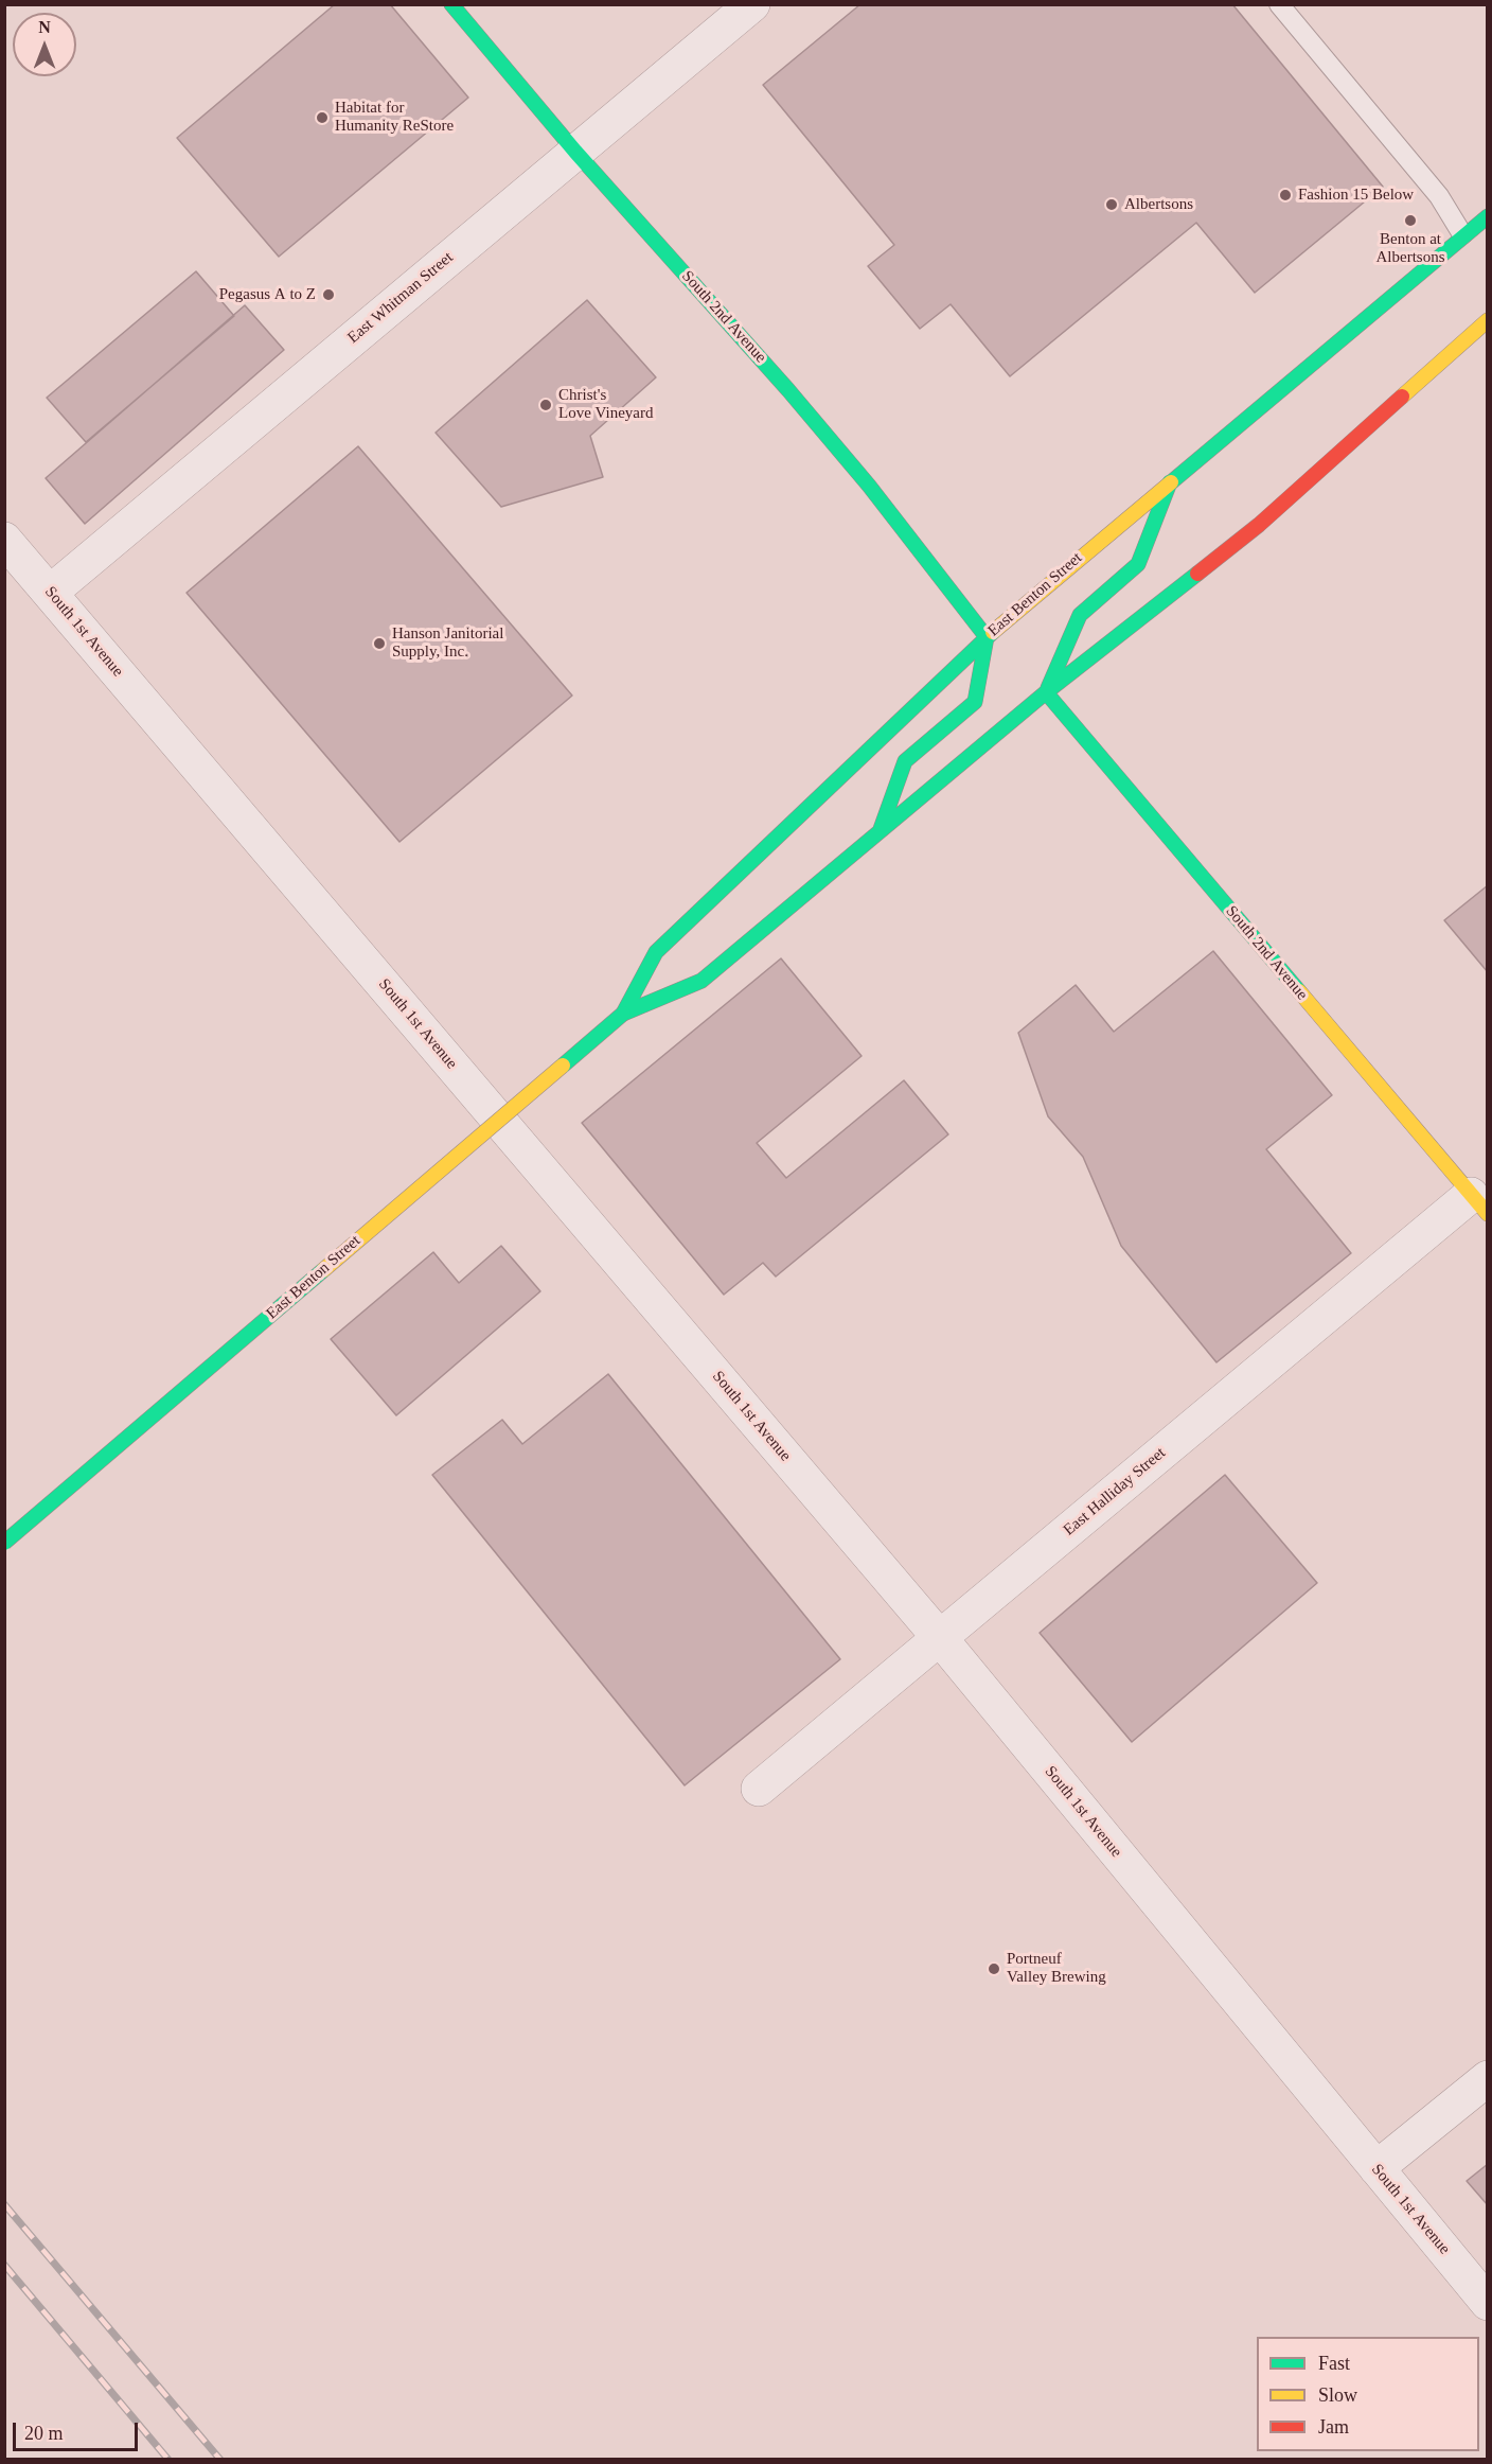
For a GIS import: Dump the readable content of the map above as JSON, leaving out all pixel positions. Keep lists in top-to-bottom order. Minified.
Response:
{"streets":{"main road":["South 2nd Avenue","East Benton Street"],"street":["East Whitman Street","South 1st Avenue","East Halliday Street"]},"crossings":[["East Whitman Street","South 2nd Avenue"],["East Whitman Street","South 1st Avenue"],["South 2nd Avenue","East Benton Street"],["South 2nd Avenue","East Halliday Street"],["South 1st Avenue","East Halliday Street"]],"places":["Habitat for Humanity ReStore","Fashion 15 Below","Albertsons","Benton at Albertsons","Pegasus A to Z","Christ's Love Vineyard","Hanson Janitorial Supply, Inc.","Portneuf Valley Brewing"],"legend":["Fast","Slow","Jam"],"scale_bar":"20 m","north":"top"}
